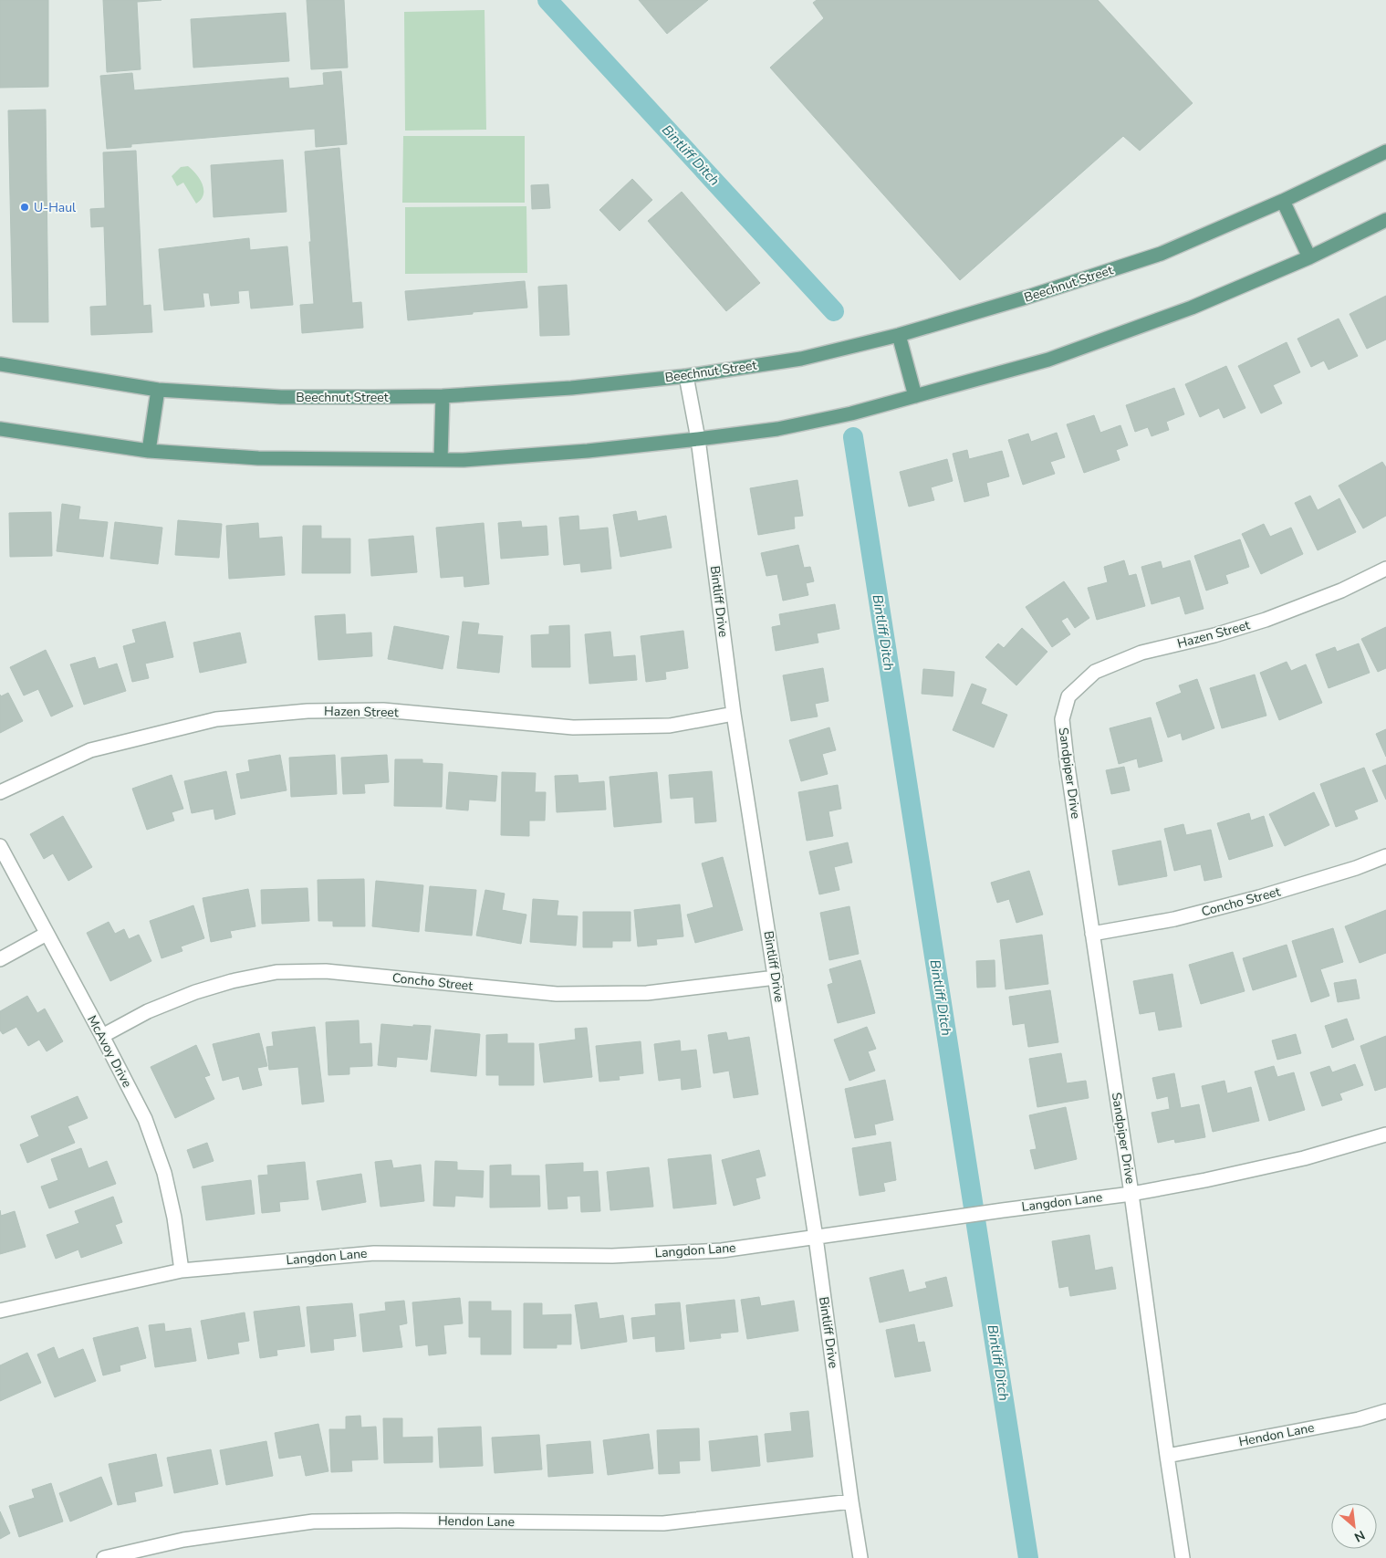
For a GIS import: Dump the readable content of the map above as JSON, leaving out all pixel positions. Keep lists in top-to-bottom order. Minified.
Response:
{"streets":{"main road":["Beechnut Street"],"street":["Bintliff Drive","Hazen Street","Sandpiper Drive","Concho Street","McAvoy Drive","Langdon Lane","Hendon Lane"]},"crossings":[["Beechnut Street","Bintliff Drive"],["Bintliff Drive","Hazen Street"],["Bintliff Drive","Concho Street"],["Bintliff Drive","Langdon Lane"],["Bintliff Drive","Hendon Lane"],["Hazen Street","Sandpiper Drive"],["Sandpiper Drive","Concho Street"],["Sandpiper Drive","Langdon Lane"],["Sandpiper Drive","Hendon Lane"],["Concho Street","McAvoy Drive"],["McAvoy Drive","Langdon Lane"]],"water":["Bintliff Ditch"],"places":["U-Haul"],"north":"bottom right"}
